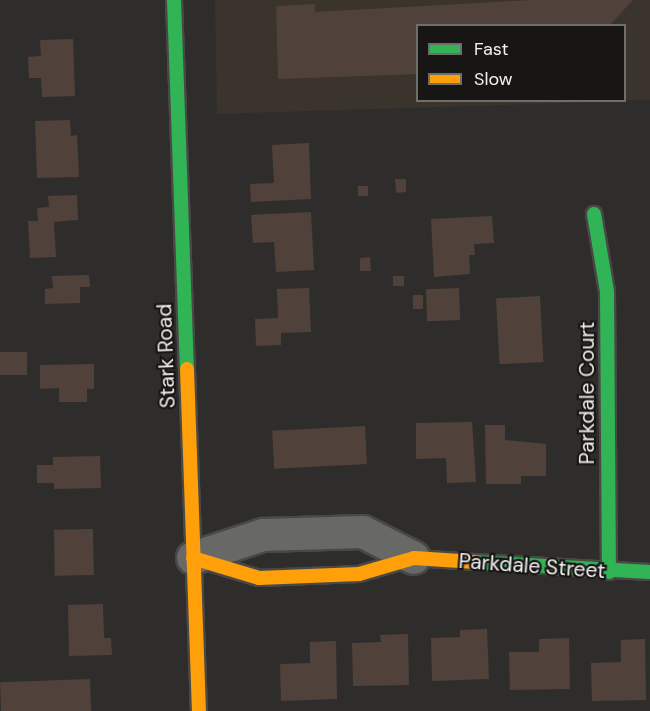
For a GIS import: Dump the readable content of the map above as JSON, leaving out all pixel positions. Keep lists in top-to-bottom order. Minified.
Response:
{"streets":{"street":["Stark Road","Parkdale Court","Parkdale Street"]},"crossings":[["Stark Road","Parkdale Street"],["Parkdale Court","Parkdale Street"]],"legend":["Fast","Slow"]}
